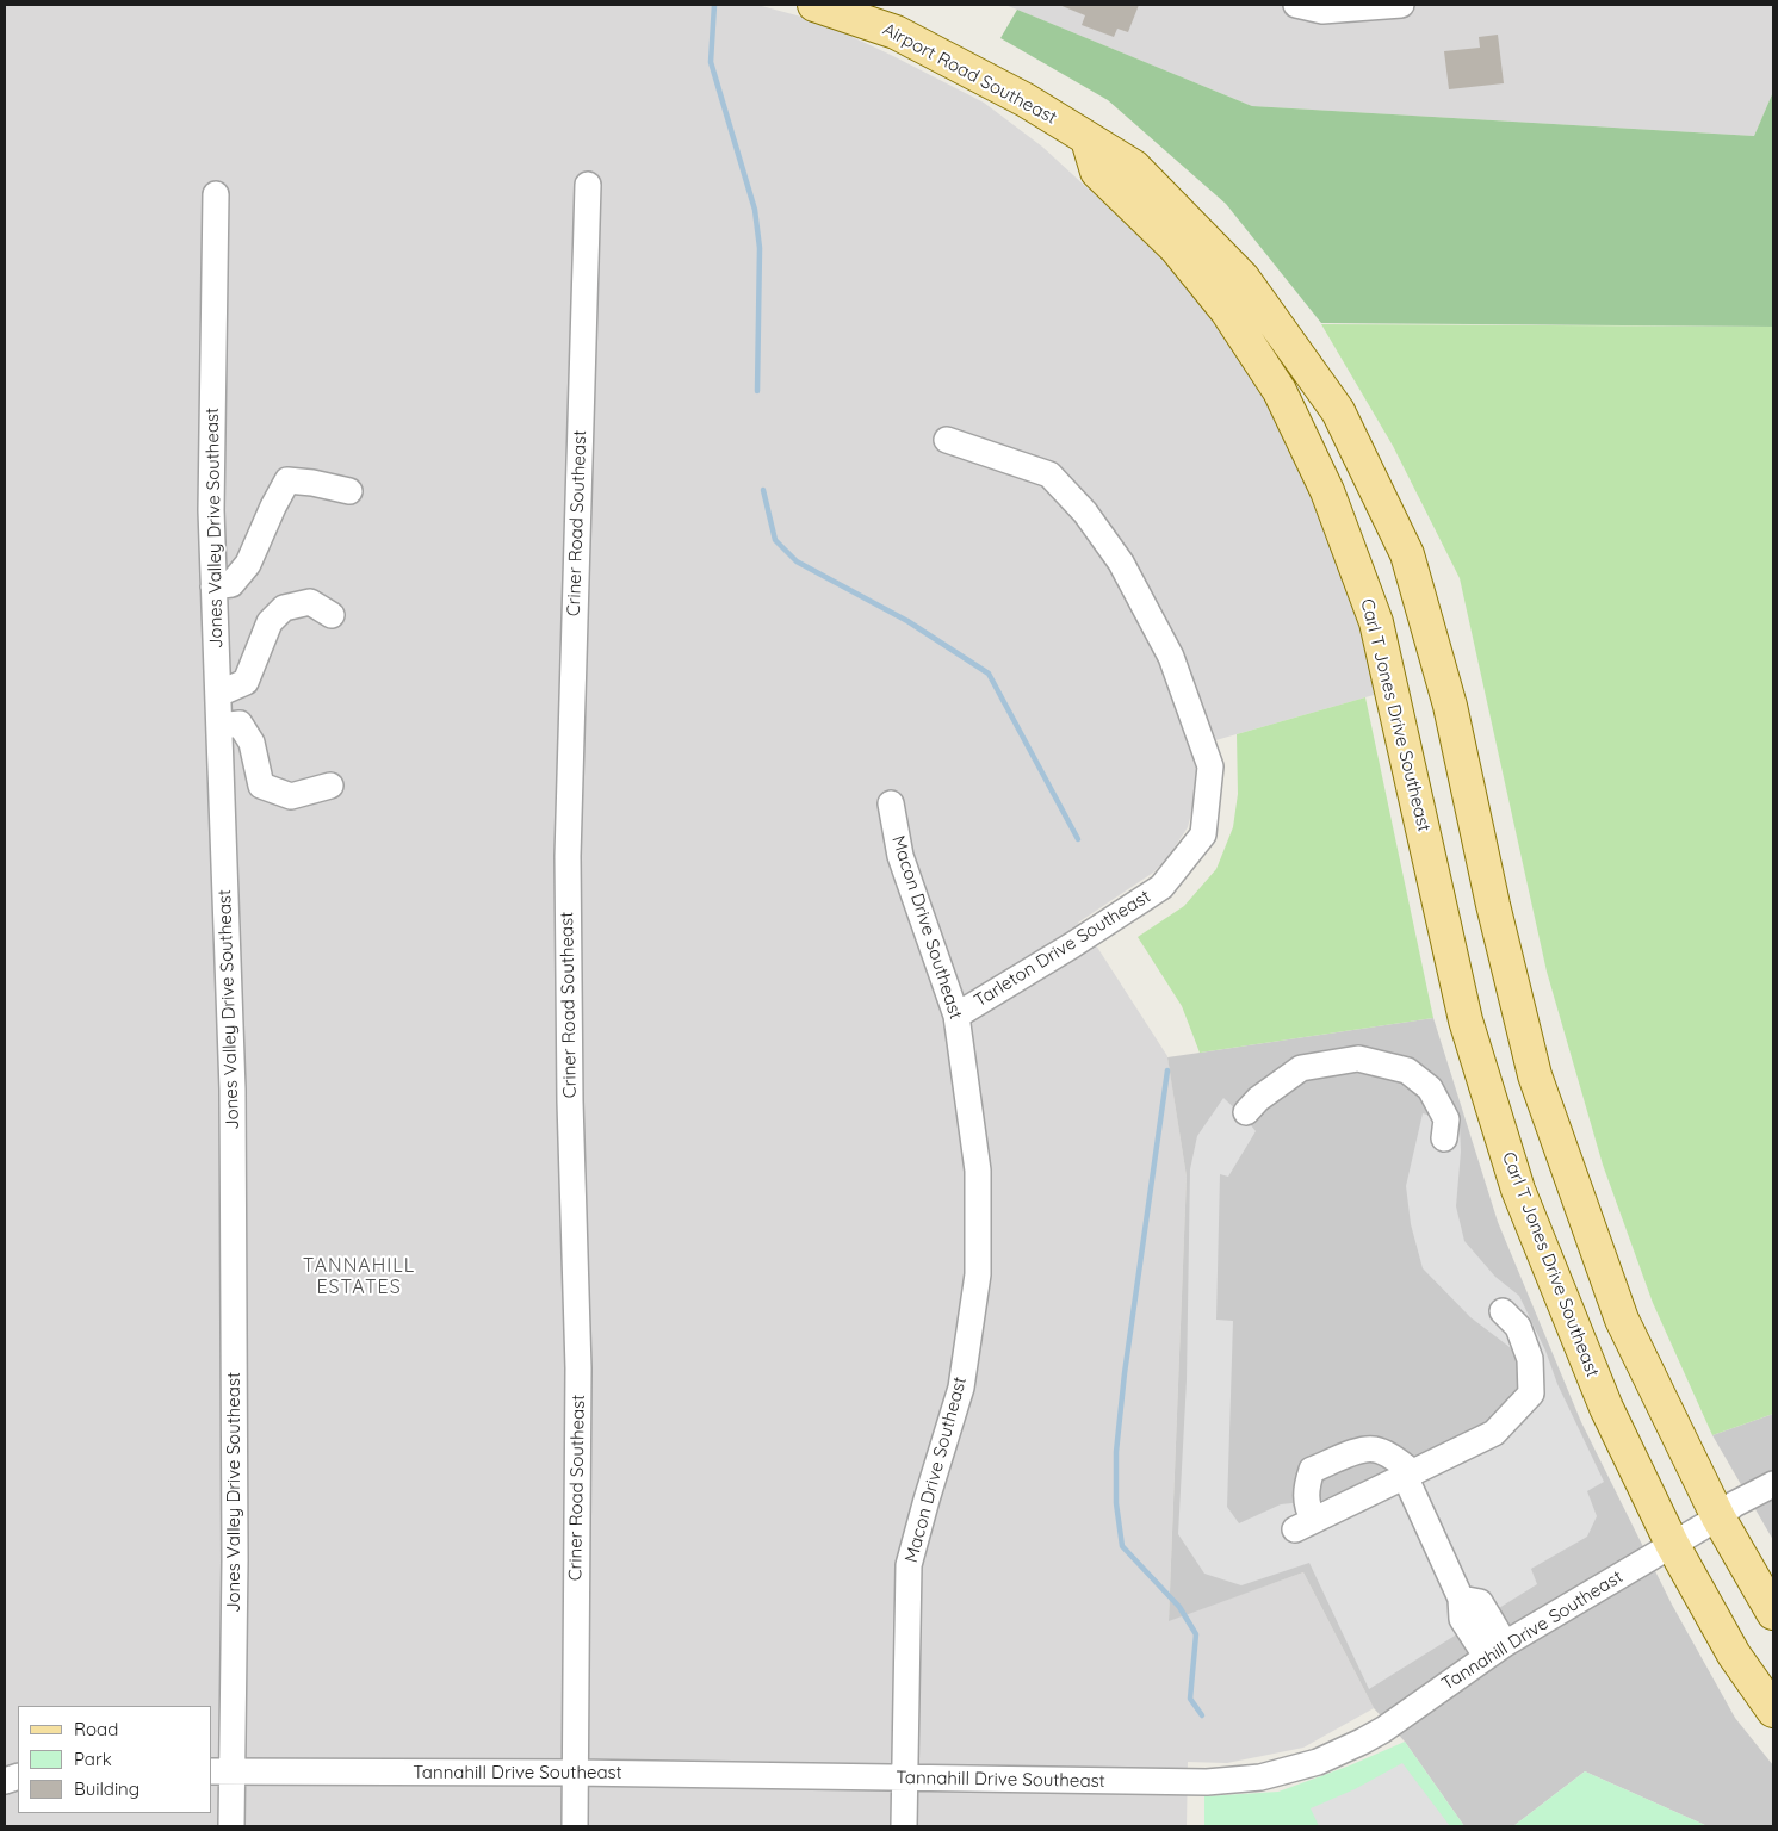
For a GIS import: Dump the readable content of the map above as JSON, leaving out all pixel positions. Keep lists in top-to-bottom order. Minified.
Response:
{"streets":{"main road":["Airport Road Southeast","Carl T Jones Drive Southeast"],"street":["Criner Road Southeast","Jones Valley Drive Southeast","Macon Drive Southeast","Tarleton Drive Southeast","Tannahill Drive Southeast"]},"crossings":[["Airport Road Southeast","Carl T Jones Drive Southeast"],["Criner Road Southeast","Tannahill Drive Southeast"],["Jones Valley Drive Southeast","Tannahill Drive Southeast"],["Carl T Jones Drive Southeast","Tannahill Drive Southeast"],["Macon Drive Southeast","Tarleton Drive Southeast"],["Macon Drive Southeast","Tannahill Drive Southeast"]],"districts":["TANNAHILL ESTATES"],"legend":["Road","Park","Building"]}
